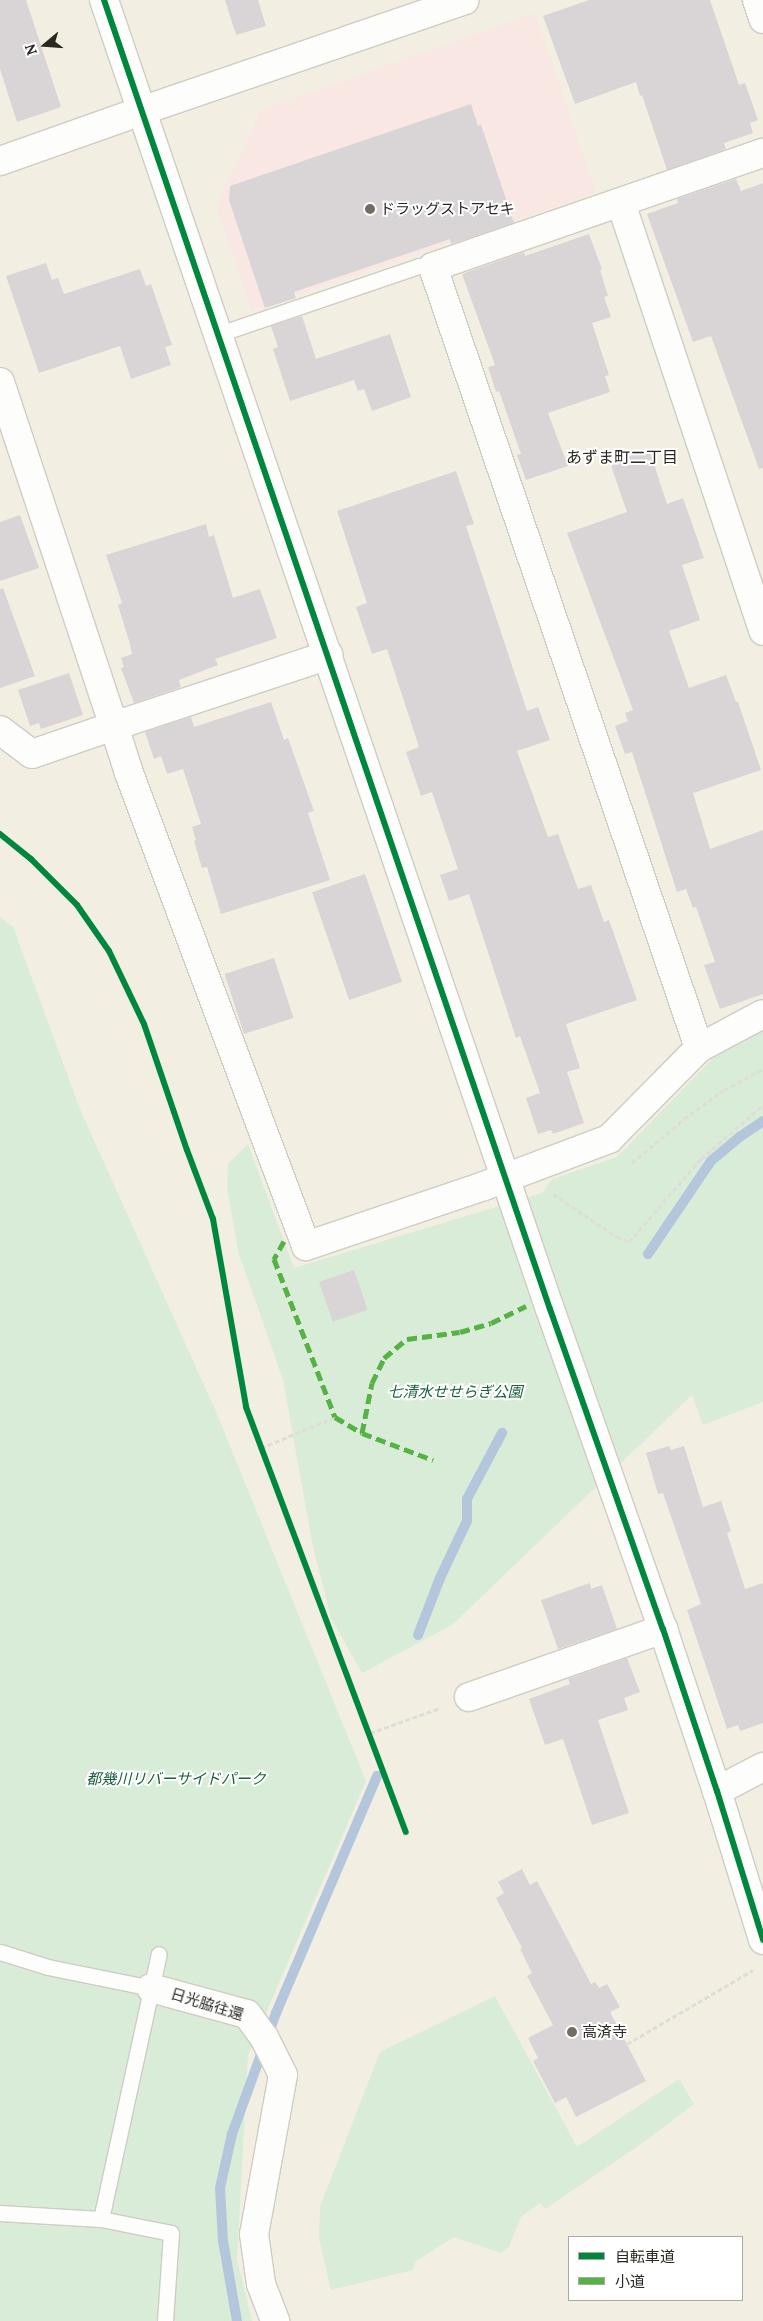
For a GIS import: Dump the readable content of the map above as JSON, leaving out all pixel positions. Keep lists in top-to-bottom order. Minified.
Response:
{"streets":{"street":["日光脇往還"]},"districts":["あずま町二丁目"],"parks":["七清水せせらぎ公園","都幾川リバーサイドパーク"],"places":["ドラッグストアセキ","高済寺"],"legend":["自転車道","小道"],"north":"left"}
